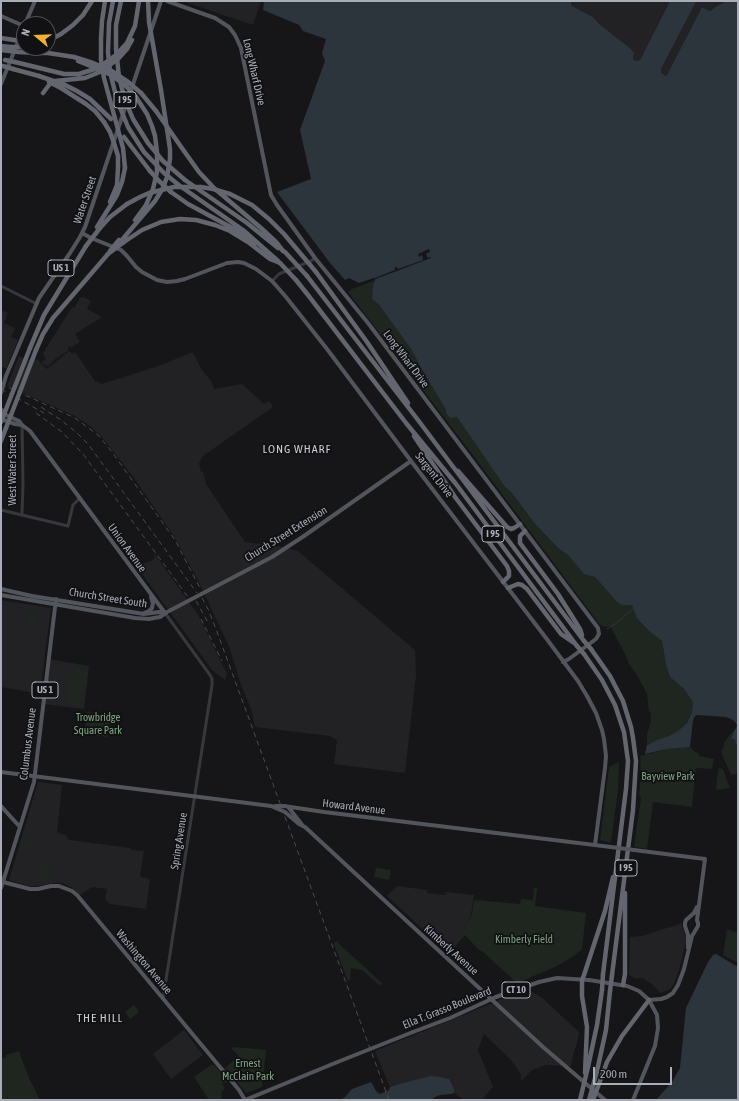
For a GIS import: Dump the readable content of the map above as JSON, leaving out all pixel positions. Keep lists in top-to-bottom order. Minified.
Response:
{"streets":{"highway":["I 95"],"main road":["Long Wharf Drive","Water Street","US 1","Sargent Drive","Church Street Extension","Union Avenue","Church Street South","Columbus Avenue","Howard Avenue","Kimberly Avenue","Washington Avenue","CT 10","Ella T. Grasso Boulevard"],"street":["West Water Street","Spring Avenue"]},"crossings":[["Long Wharf Drive","Sargent Drive"],["Water Street","Sargent Drive"],["West Water Street","Union Avenue"],["Sargent Drive","Church Street Extension"],["Sargent Drive","Howard Avenue"],["Church Street Extension","Union Avenue"],["Church Street Extension","Church Street South"],["Union Avenue","Church Street South"],["Union Avenue","Spring Avenue"],["Church Street South","Columbus Avenue"],["Columbus Avenue","Howard Avenue"],["Columbus Avenue","Washington Avenue"],["Howard Avenue","Spring Avenue"],["Spring Avenue","Washington Avenue"],["Kimberly Avenue","Ella T. Grasso Boulevard"],["Washington Avenue","Ella T. Grasso Boulevard"]],"districts":["LONG WHARF","THE HILL"],"parks":["Trowbridge Square Park","Bayview Park","Kimberly Field","Ernest McClain Park"],"scale_bar":"200 m","north":"left"}
